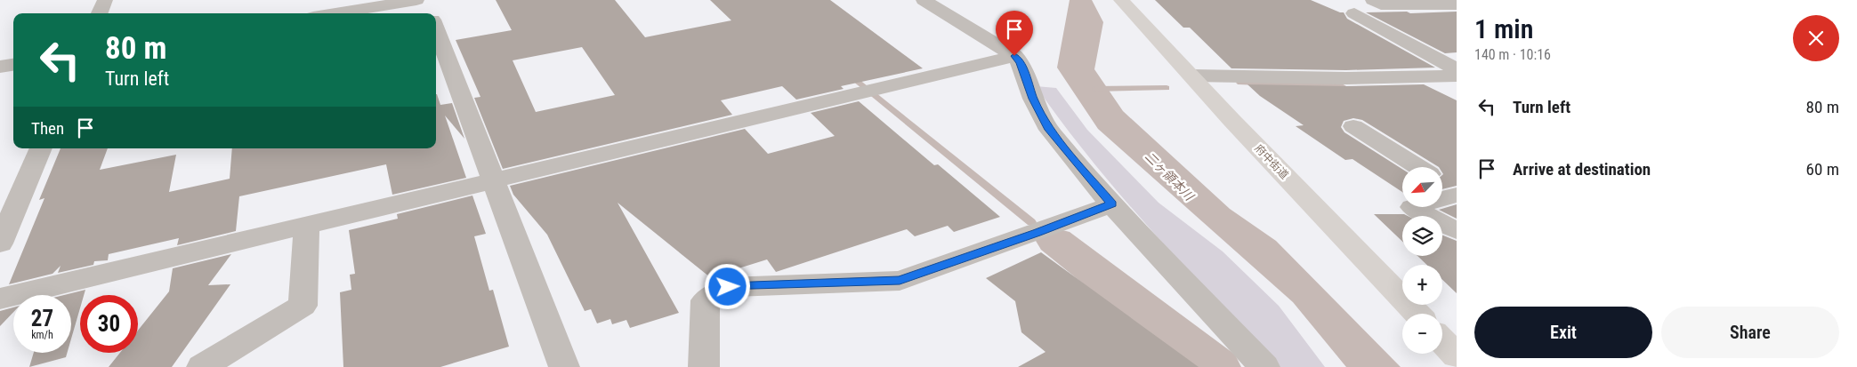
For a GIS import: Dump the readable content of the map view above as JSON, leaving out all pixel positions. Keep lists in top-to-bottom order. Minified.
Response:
{"streets":{"main road":["府中街道"]},"water":["二ヶ領本川"],"north":"bottom left","page":{"heading":["1 min","140 m · 10:16"],"turn":["80 m","Turn left"],"list":[{"name":"Turn left","value":"80 m"},{"name":"Arrive at destination","value":"60 m"}],"then":"Then","map_buttons":["+","−"],"speed":"27 km/h","limit":"30","buttons":["Exit","Share"]}}
